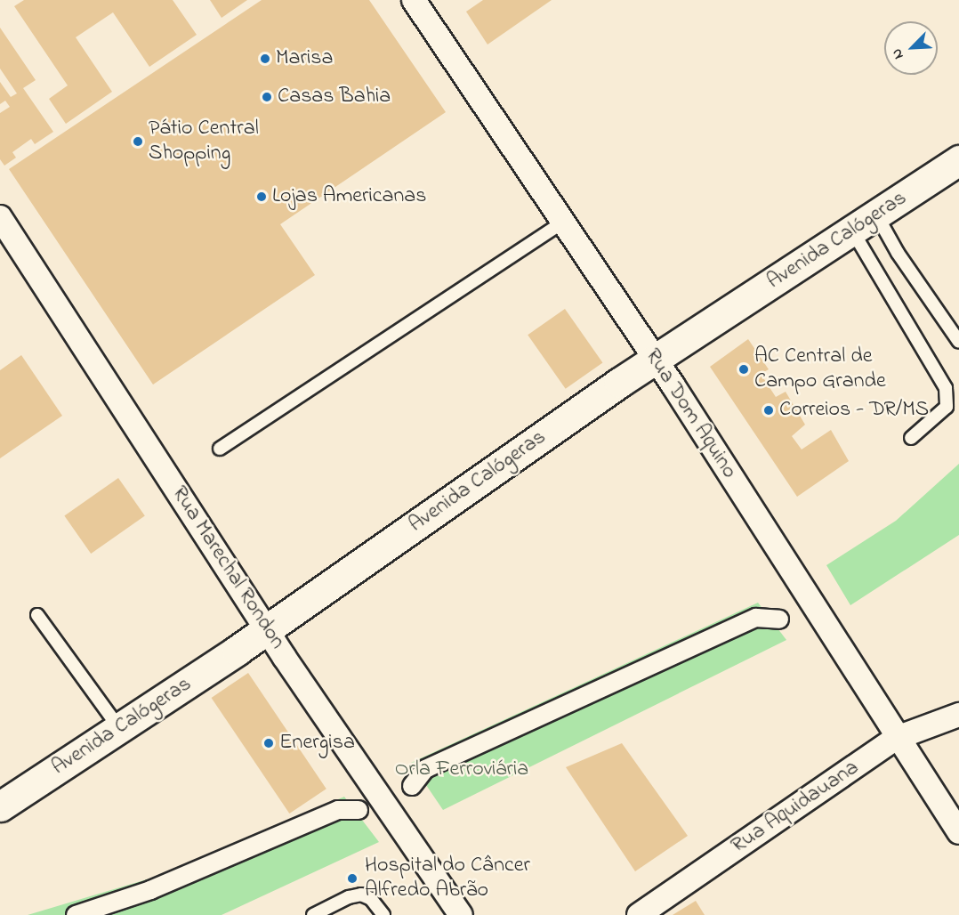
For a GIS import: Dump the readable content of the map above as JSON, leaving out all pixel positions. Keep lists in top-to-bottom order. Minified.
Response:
{"streets":{"main road":["Avenida Calógeras"],"street":["Rua Dom Aquino","Rua Marechal Rondon","Rua Aquidauana"]},"crossings":[["Avenida Calógeras","Rua Dom Aquino"],["Avenida Calógeras","Rua Marechal Rondon"],["Rua Dom Aquino","Rua Aquidauana"]],"parks":["Orla Ferroviária"],"places":["Marisa","Casas Bahia","Pátio Central Shopping","Lojas Americanas","AC Central de Campo Grande","Correios - DR/MS","Energisa","Hospital do Câncer Alfredo Abrão"],"north":"bottom left"}
